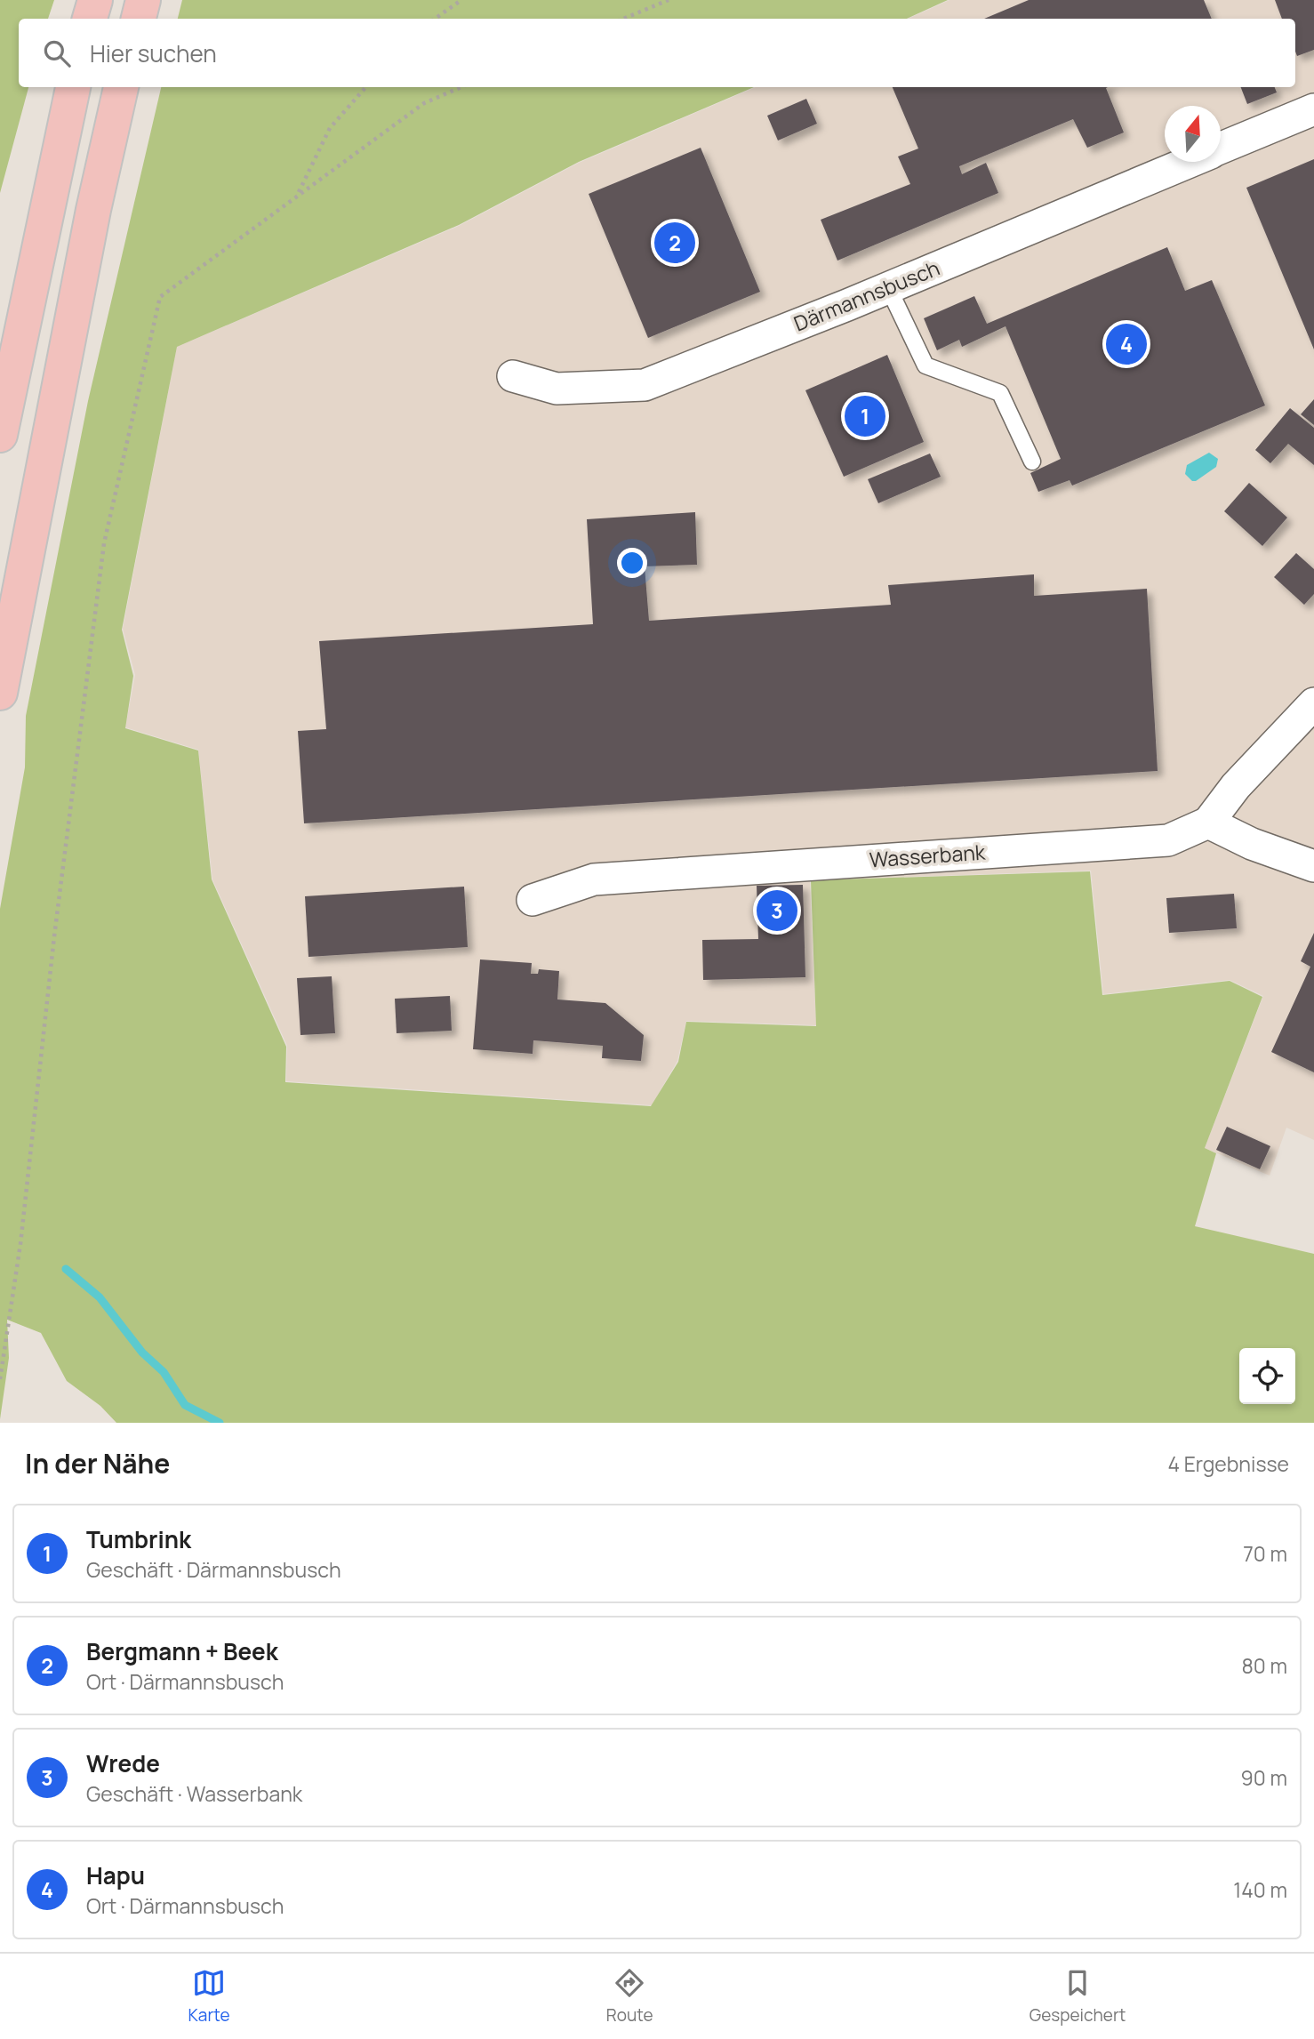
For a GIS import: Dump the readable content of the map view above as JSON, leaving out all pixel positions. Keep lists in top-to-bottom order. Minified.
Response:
{"streets":{"street":["Därmannsbusch","Wasserbank"]},"north":"top","page":{"search":"Hier suchen","pins":["2","4","1","3"],"heading":["In der Nähe","4 Ergebnisse"],"list":[{"mark":"1","name":"Tumbrink","note":"Geschäft · Därmannsbusch","value":"70 m"},{"mark":"2","name":"Bergmann + Beek","note":"Ort · Därmannsbusch","value":"80 m"},{"mark":"3","name":"Wrede","note":"Geschäft · Wasserbank","value":"90 m"},{"mark":"4","name":"Hapu","note":"Ort · Därmannsbusch","value":"140 m"}],"nav":["Karte","Route","Gespeichert"]}}
